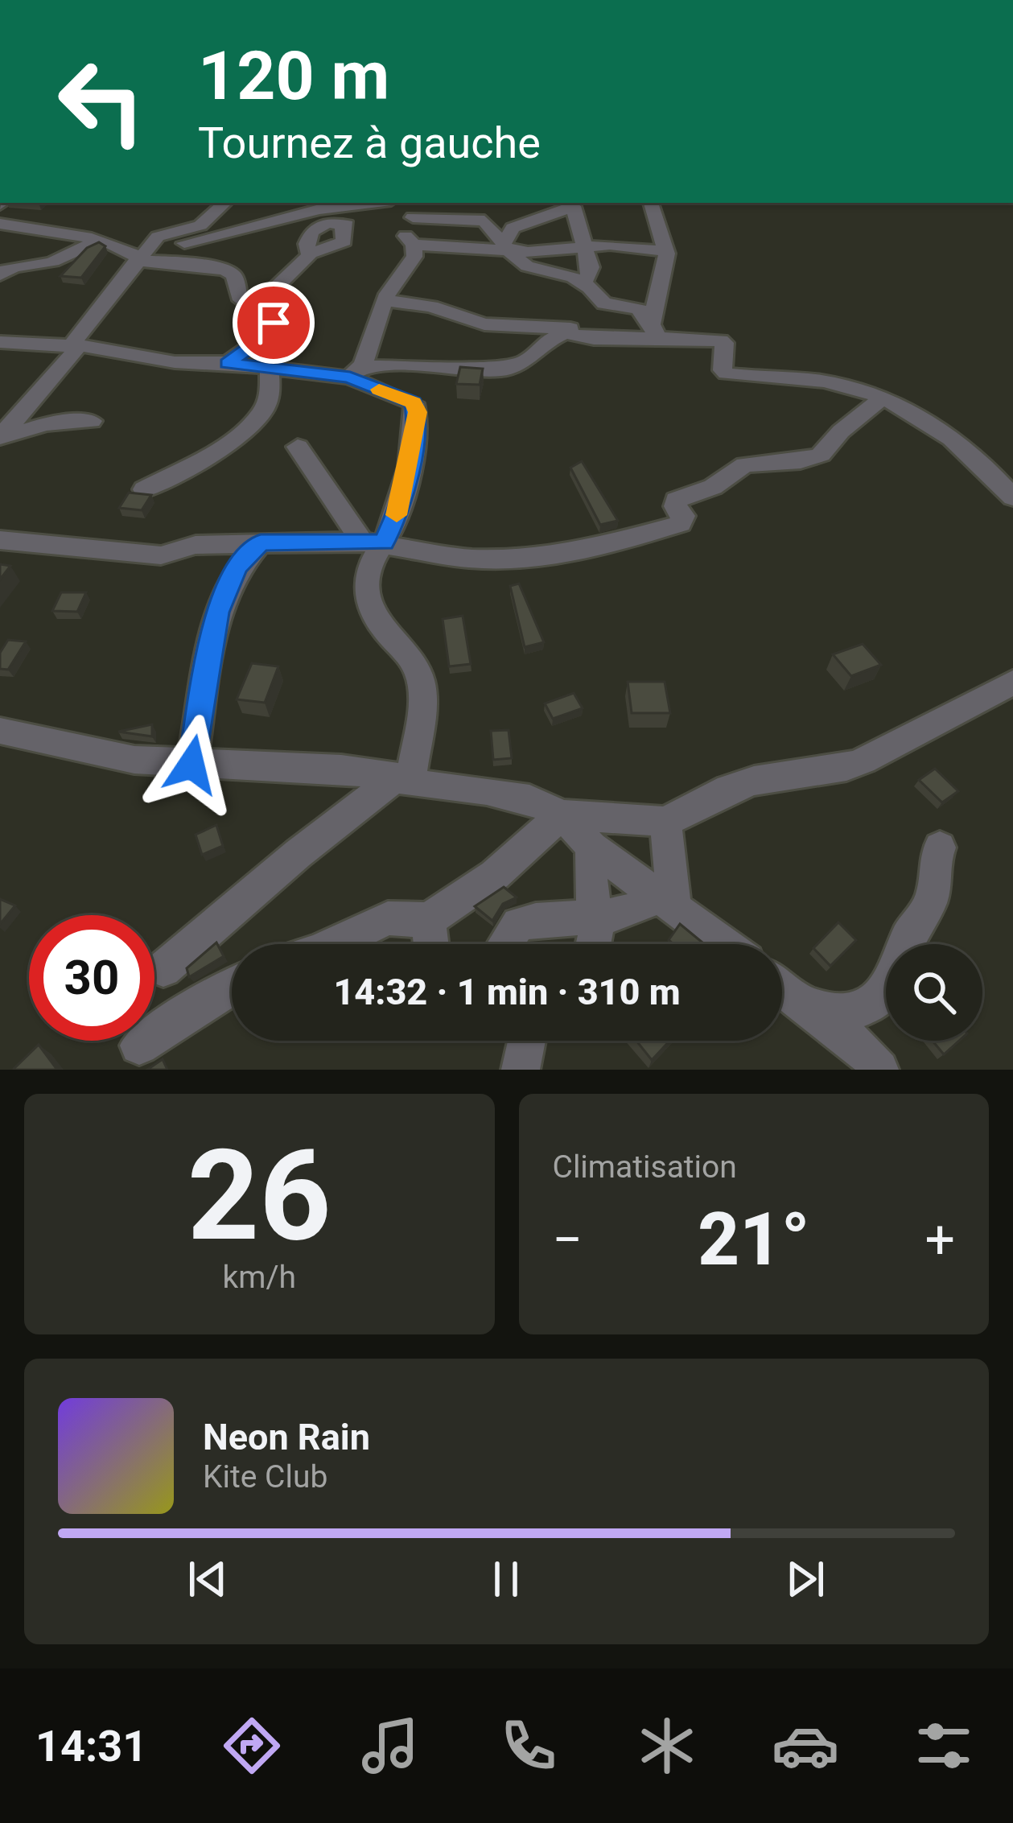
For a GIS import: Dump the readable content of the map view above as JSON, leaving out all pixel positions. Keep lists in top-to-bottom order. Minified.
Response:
{"page":{"turn":["120 m","Tournez à gauche"],"limit":"30","trip":"14:32 · 1 min · 310 m","tile":[["26","km/h"],"Climatisation"],"heat":["−","21°","+"],"song":["Neon Rain","Kite Club"],"tabs":"14:31"}}
